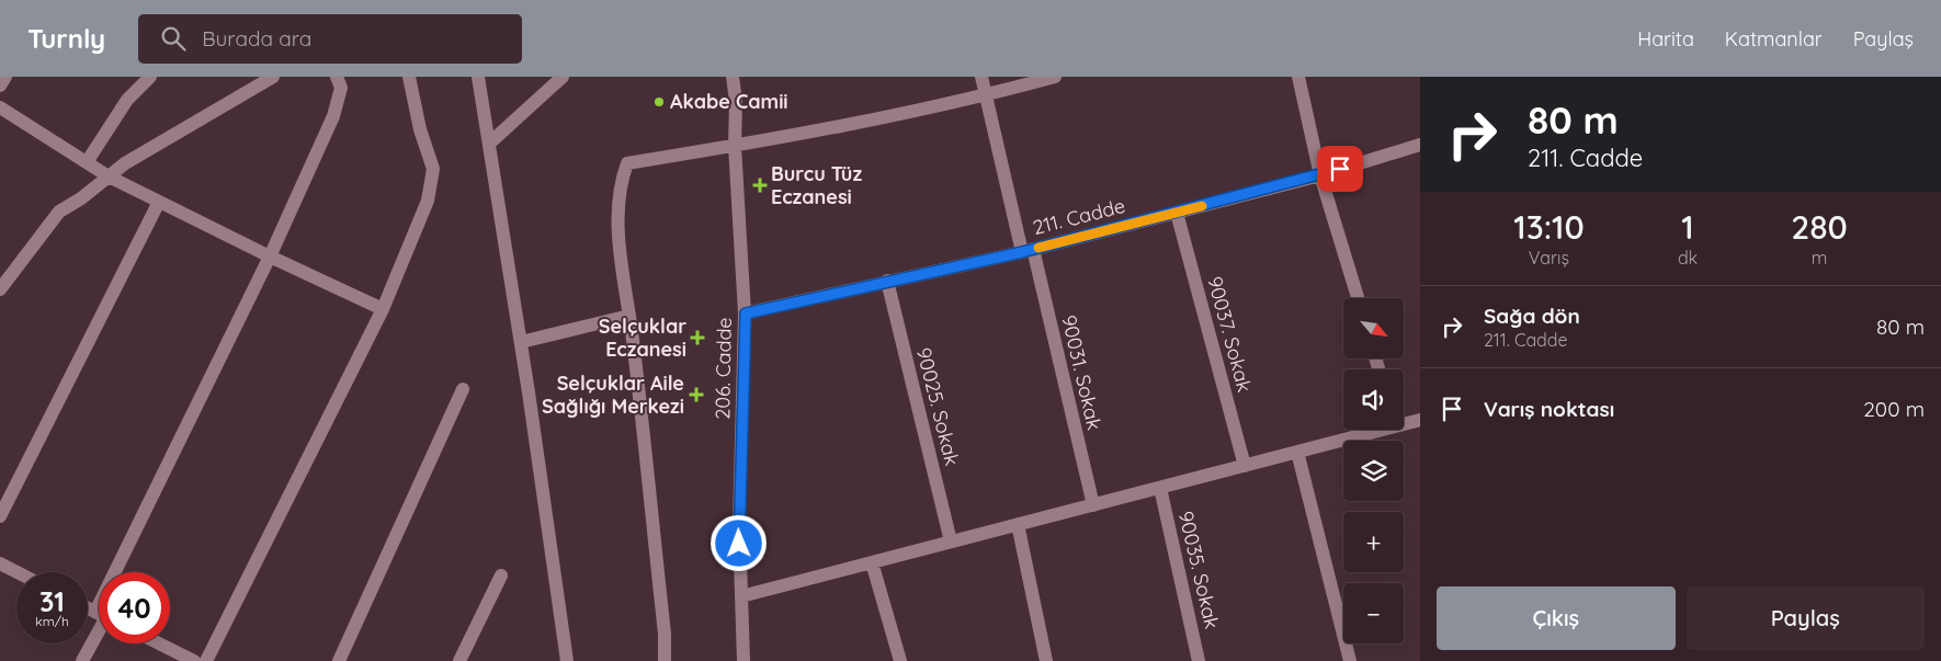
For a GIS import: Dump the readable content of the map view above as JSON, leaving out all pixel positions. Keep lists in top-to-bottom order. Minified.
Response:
{"streets":{"street":["211. Cadde","90037. Sokak","206. Cadde","90031. Sokak","90025. Sokak","90035. Sokak"]},"crossings":[["211. Cadde","90037. Sokak"],["211. Cadde","206. Cadde"],["211. Cadde","90031. Sokak"],["211. Cadde","90025. Sokak"]],"places":{"other":["Akabe Camii"],"health":["Burcu Tüz Eczanesi","Selçuklar Eczanesi","Selçuklar Aile Sağlığı Merkezi"]},"north":"bottom right","page":{"header":"Turnly","search":"Burada ara","nav":["Harita","Katmanlar","Paylaş"],"turn":["80 m","211. Cadde"],"eta":["13:10","Varış","1","dk","280","m"],"list":[{"name":"Sağa dön","note":"211. Cadde","value":"80 m"},{"name":"Varış noktası","value":"200 m"}],"map_buttons":["+","−"],"speed":"31 km/h","limit":"40","buttons":["Çıkış","Paylaş"]}}
